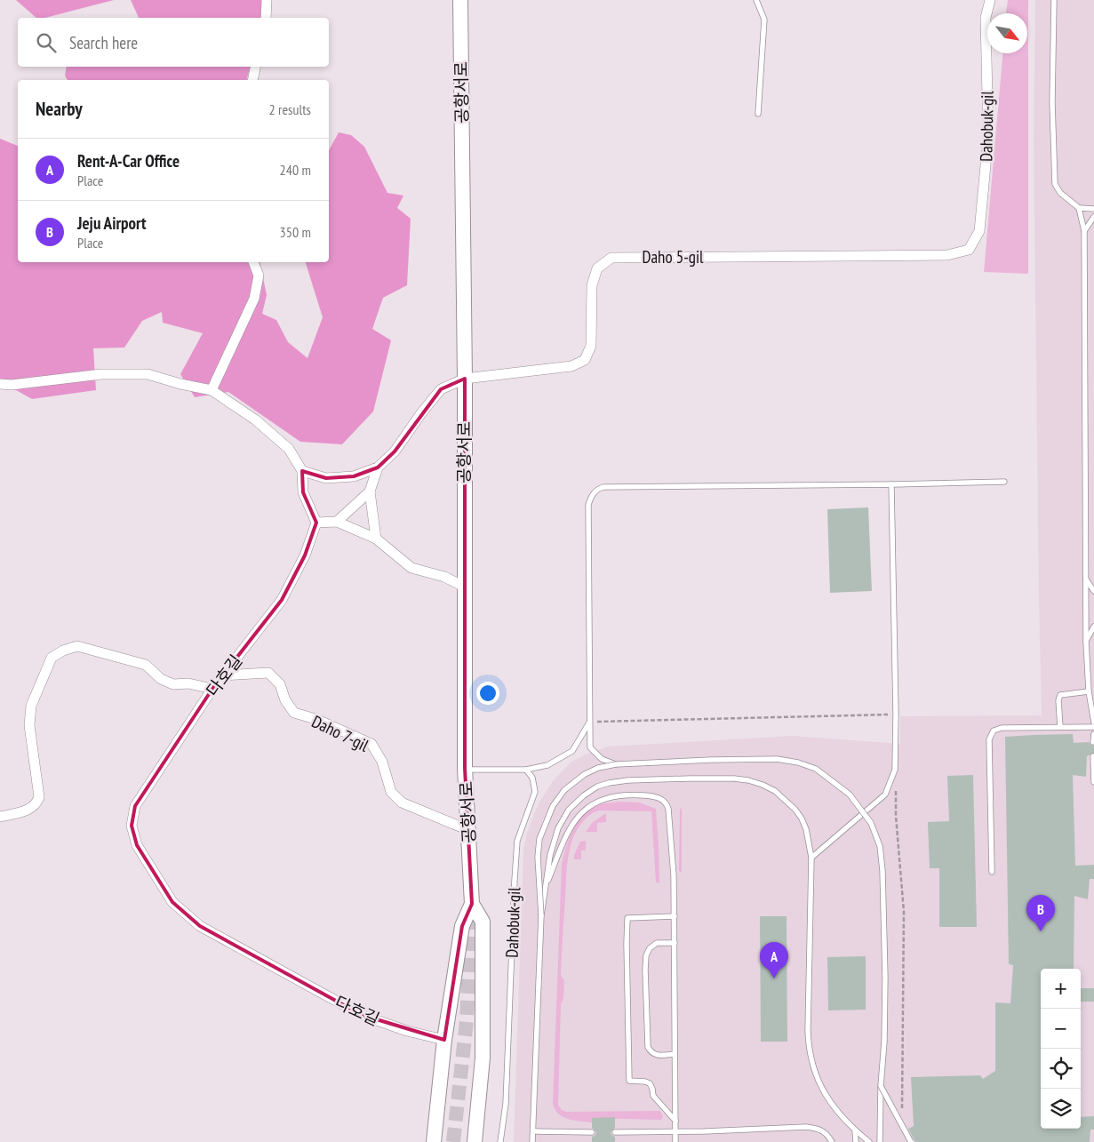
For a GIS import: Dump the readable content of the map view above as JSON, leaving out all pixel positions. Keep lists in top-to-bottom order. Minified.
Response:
{"streets":{"street":["공항서로","Dahobuk-gil","Daho 5-gil","다호길","Daho 7-gil"]},"crossings":[["공항서로","Daho 5-gil"],["공항서로","Daho 7-gil"],["Dahobuk-gil","Daho 5-gil"],["다호길","Daho 7-gil"]],"north":"bottom right","page":{"search":"Search here","heading":["Nearby","2 results"],"list":[{"mark":"A","name":"Rent-A-Car Office","note":"Place","value":"240 m"},{"mark":"B","name":"Jeju Airport","note":"Place","value":"350 m"}],"pins":["B","A"],"map_buttons":["+","−"]}}
